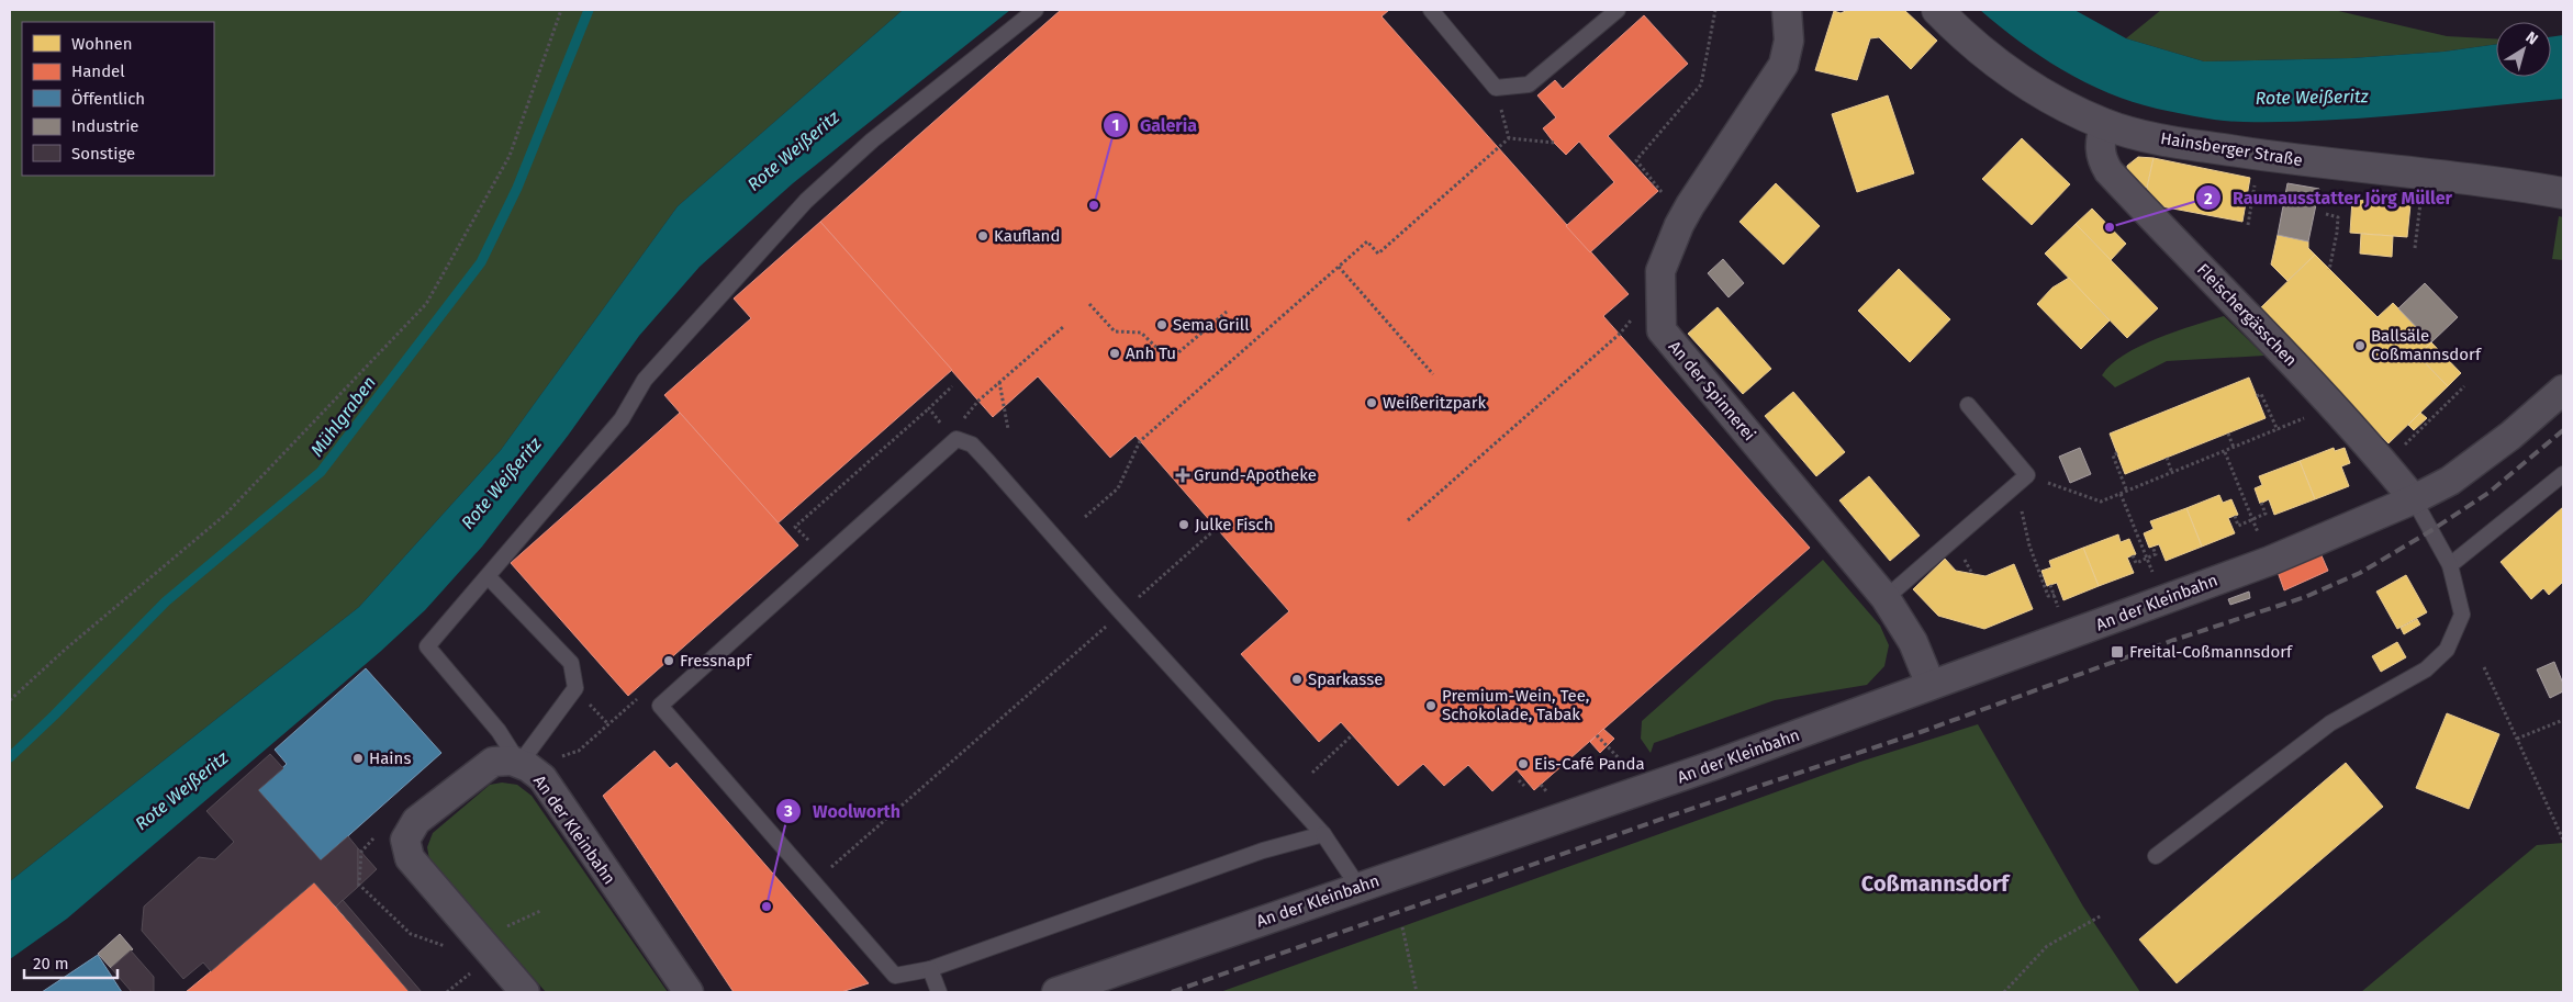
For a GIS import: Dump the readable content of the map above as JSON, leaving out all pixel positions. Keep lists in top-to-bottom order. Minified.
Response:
{"streets":{"street":["Hainsberger Straße","Fleischergässchen","An der Spinnerei","An der Kleinbahn"]},"crossings":[["Hainsberger Straße","Fleischergässchen"],["Fleischergässchen","An der Kleinbahn"],["An der Spinnerei","An der Kleinbahn"]],"districts":["Coßmannsdorf"],"water":["Rote Weißeritz","Mühlgraben"],"places":{"other":["Galeria","Raumausstatter Jörg Müller","Kaufland","Sema Grill","Ballsäle Coßmannsdorf","Anh Tu","Weißeritzpark","Julke Fisch","Fressnapf","Sparkasse","Premium-Wein, Tee, Schokolade, Tabak","Hains","Eis-Café Panda","Woolworth"],"health":["Grund-Apotheke"],"transit":["Freital-Coßmannsdorf"]},"legend":["Wohnen","Handel","Öffentlich","Industrie","Sonstige"],"scale_bar":"20 m","north":"top right"}
